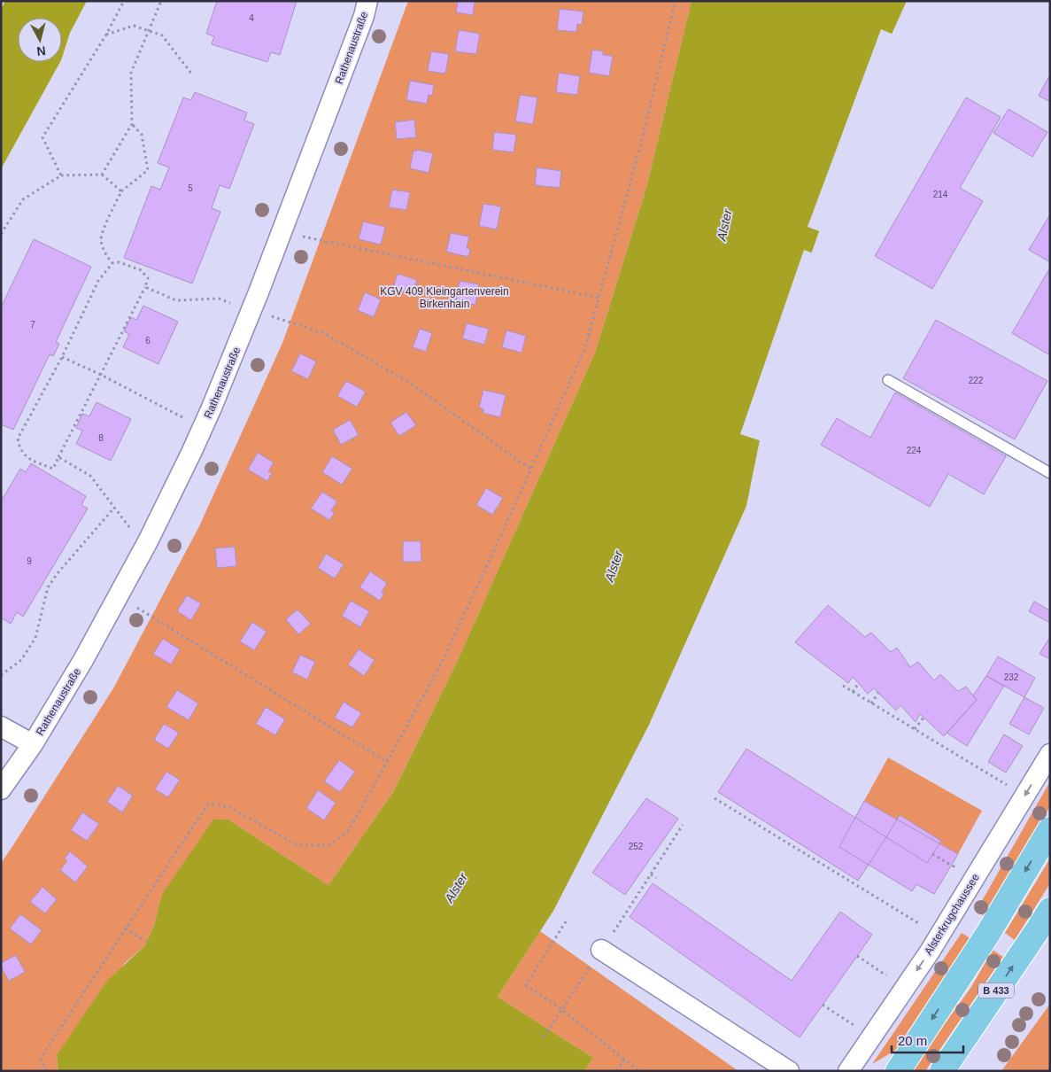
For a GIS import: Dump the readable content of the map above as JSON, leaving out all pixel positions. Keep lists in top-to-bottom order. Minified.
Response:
{"streets":{"main road":["B 433"],"street":["Rathenaustraße","Alsterkrugchaussee"]},"one_way":["Alsterkrugchaussee"],"water":["Alster"],"parks":["KGV 409 Kleingartenverein Birkenhain"],"house_numbers":["4","5","214","7","6","222","8","224","9","232","252"],"scale_bar":"20 m","north":"bottom"}
